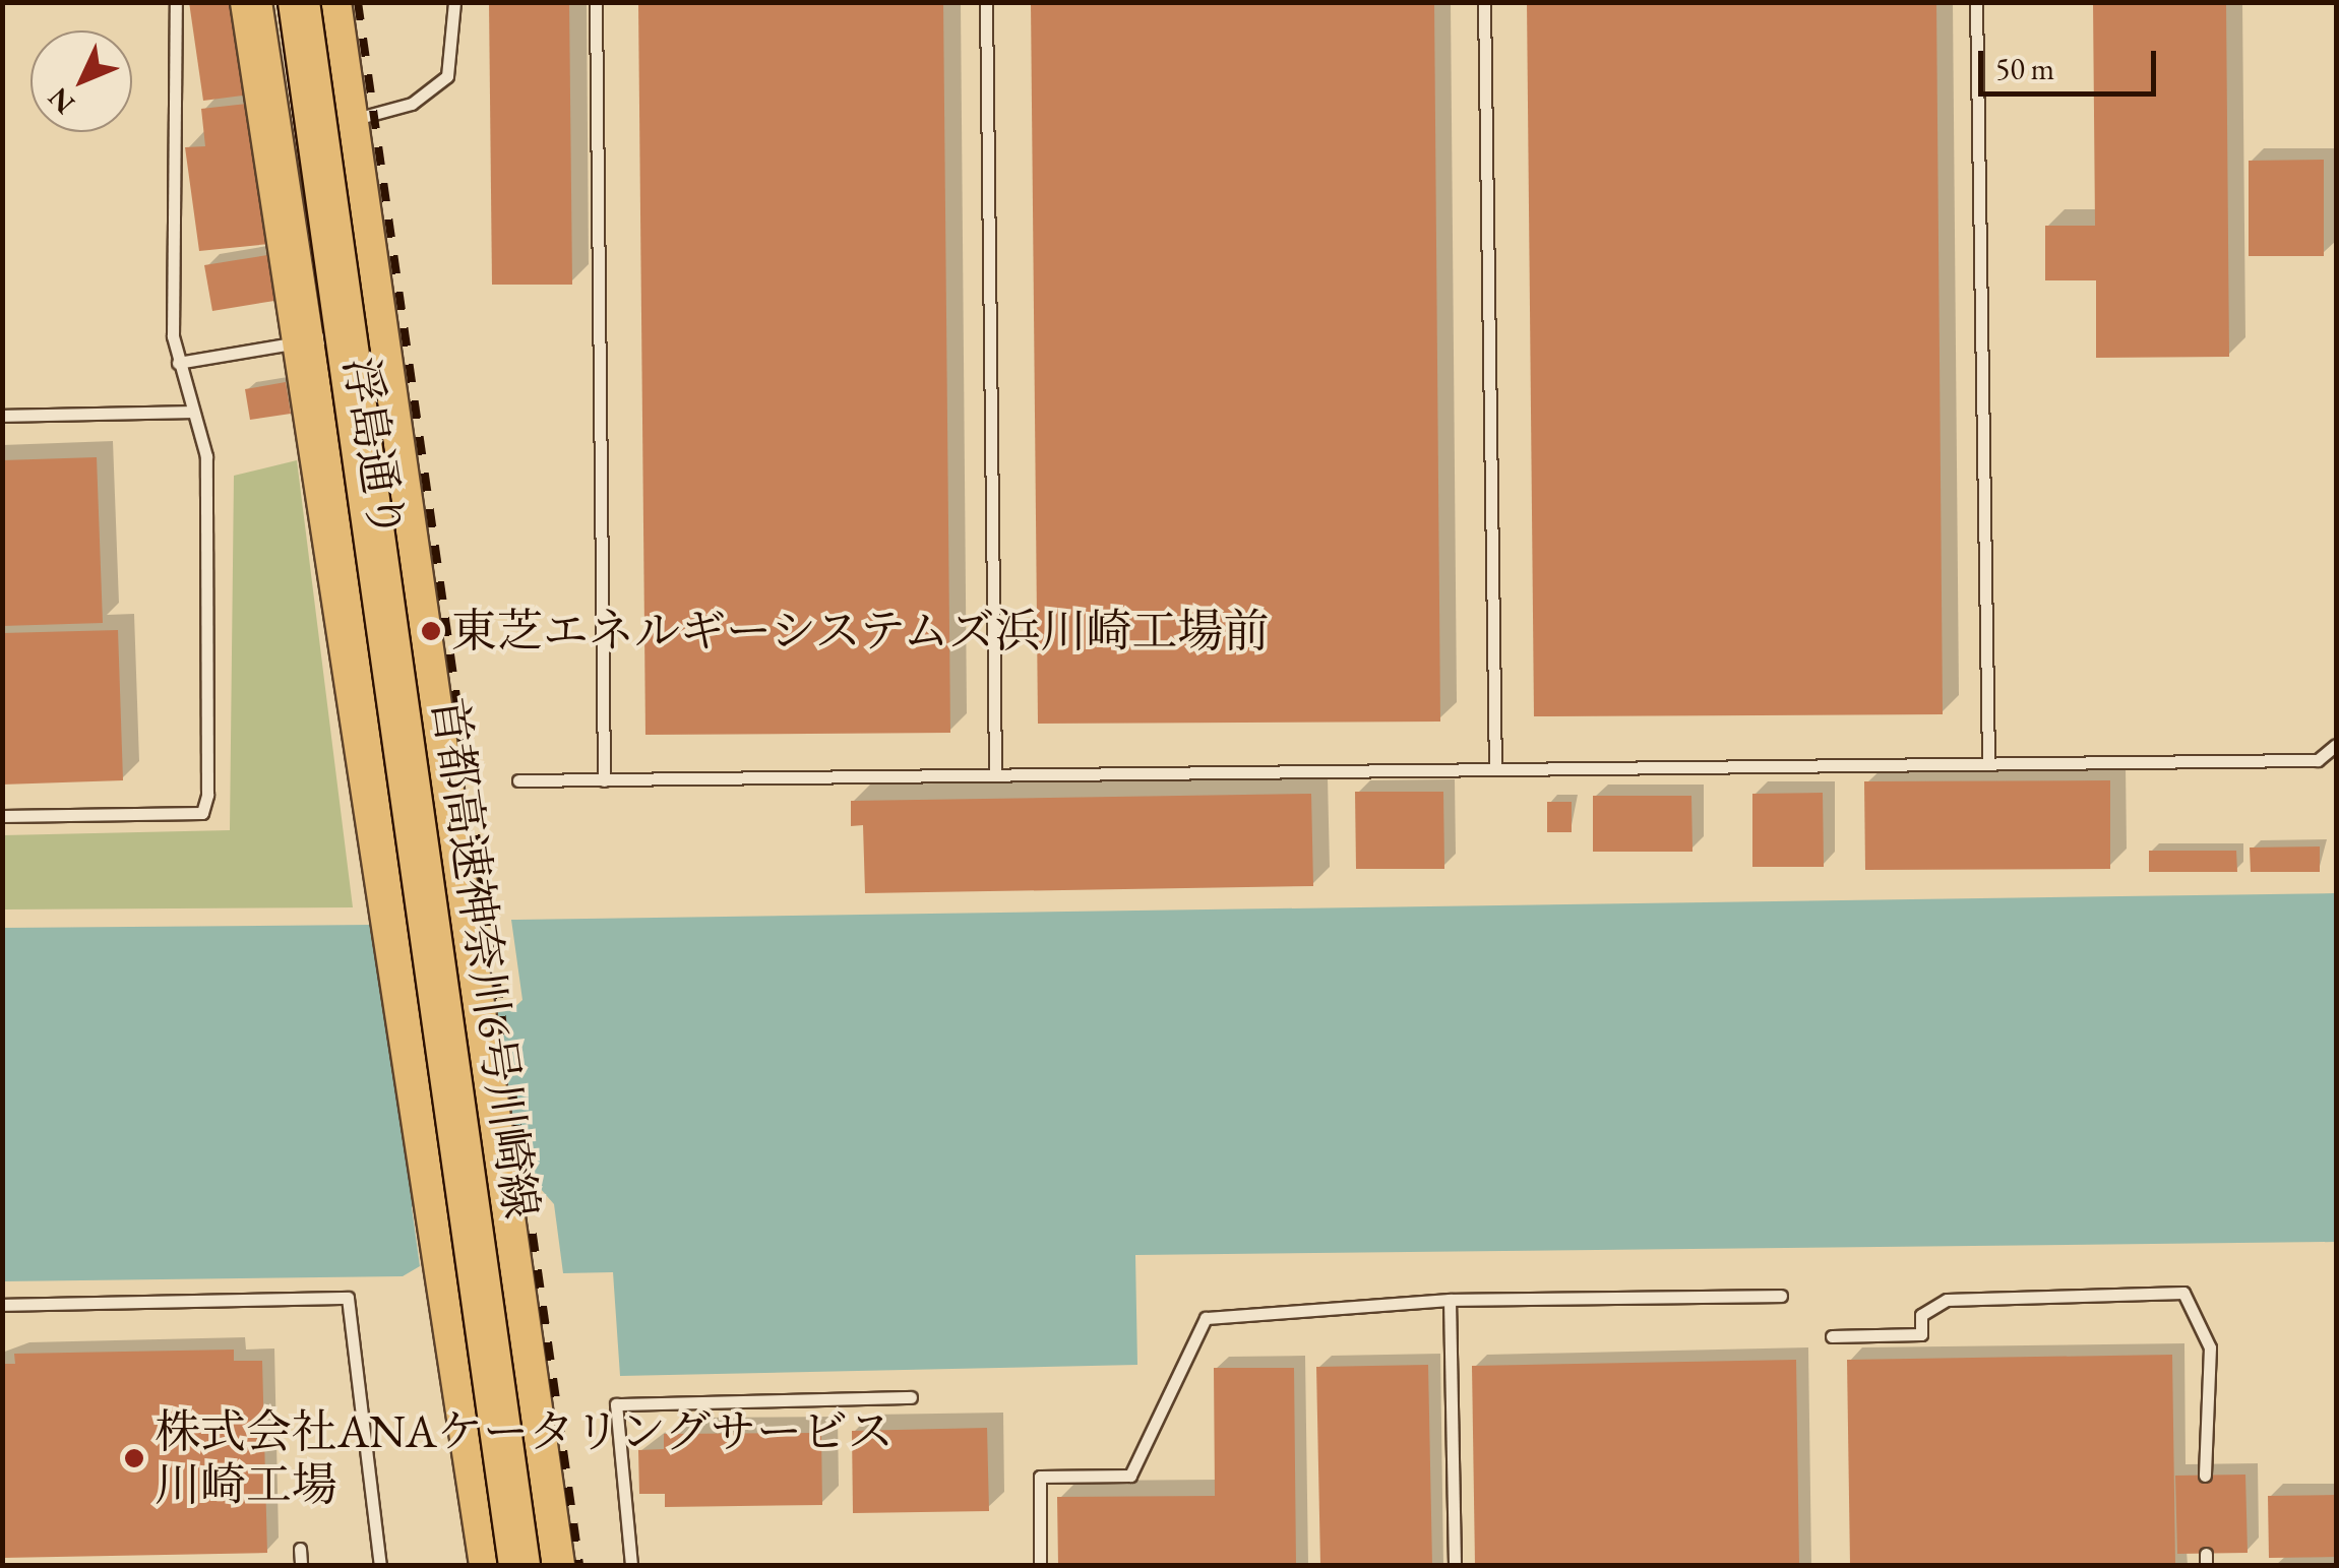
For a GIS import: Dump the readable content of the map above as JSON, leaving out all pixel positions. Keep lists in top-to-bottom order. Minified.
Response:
{"streets":{"highway":["浮島通り","首都高速神奈川6号川崎線"]},"places":["東芝エネルギーシステムズ浜川崎工場前","株式会社ANAケータリングサービス 川崎工場"],"scale_bar":"50 m","north":"bottom left"}
